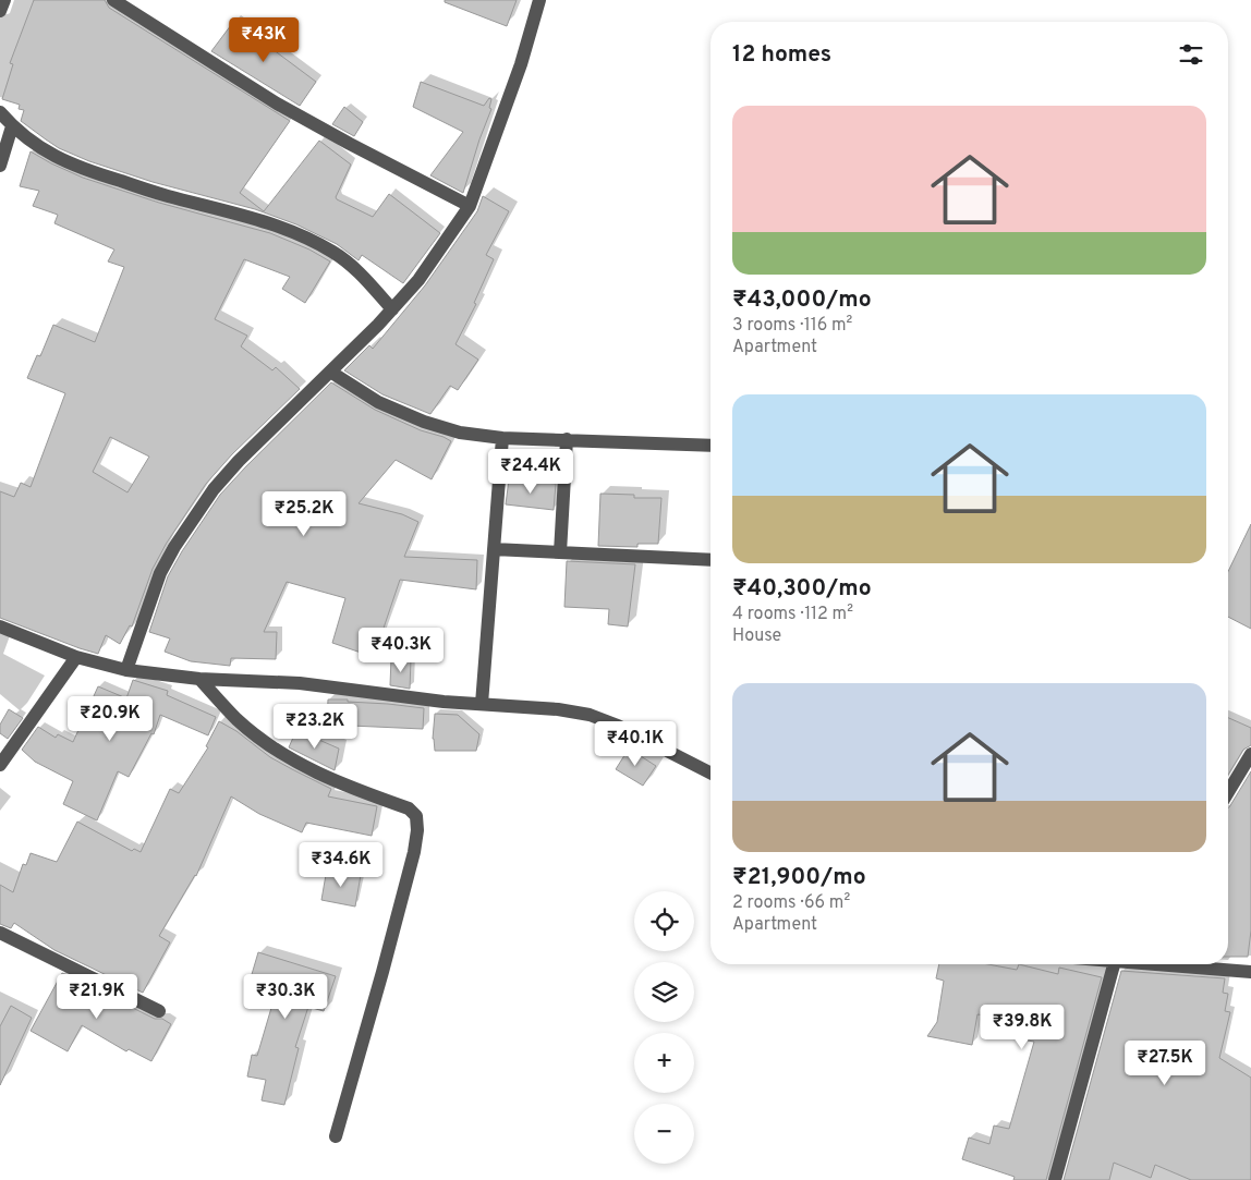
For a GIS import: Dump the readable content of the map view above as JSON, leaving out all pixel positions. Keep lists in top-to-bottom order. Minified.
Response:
{"page":{"price":["₹43K","₹24.4K","₹25.2K","₹40.3K","₹20.9K","₹23.2K","₹40.1K","₹34.6K","₹21.9K","₹30.3K","₹39.8K","₹27.5K"],"heading":"12 homes","list":[{"name":"₹43,000/mo","note":"3 rooms · 116 m² · Apartment"},{"name":"₹40,300/mo","note":"4 rooms · 112 m² · House"},{"name":"₹21,900/mo","note":"2 rooms · 66 m² · Apartment"}],"map_buttons":["+","−"]}}
